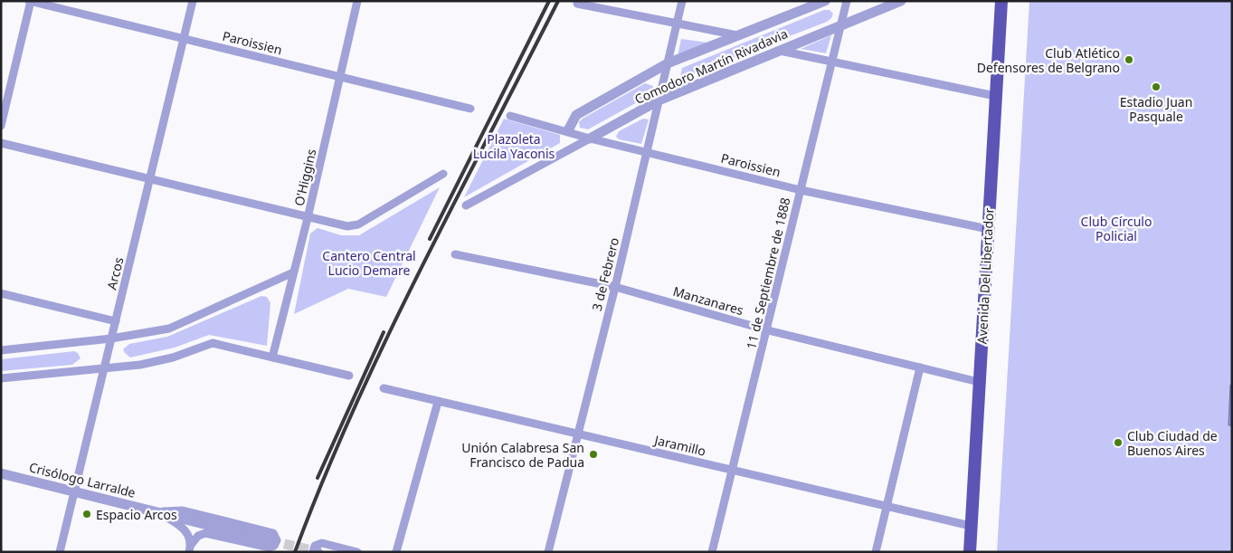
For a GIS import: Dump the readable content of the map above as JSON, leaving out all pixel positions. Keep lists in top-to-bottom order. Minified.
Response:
{"streets":{"main road":["Avenida Del Libertador"],"street":["Paroissien","Comodoro Martín Rivadavia","O'Higgins","Arcos","11 de Septiembre de 1888","3 de Febrero","Manzanares","Jaramillo","Crisólogo Larralde"]},"crossings":[["Paroissien","Comodoro Martín Rivadavia"],["Paroissien","O'Higgins"],["Paroissien","Arcos"],["Paroissien","11 de Septiembre de 1888"],["Paroissien","3 de Febrero"],["Paroissien","Avenida Del Libertador"],["Comodoro Martín Rivadavia","11 de Septiembre de 1888"],["Comodoro Martín Rivadavia","3 de Febrero"],["Arcos","Crisólogo Larralde"],["11 de Septiembre de 1888","Manzanares"],["11 de Septiembre de 1888","Jaramillo"],["3 de Febrero","Manzanares"],["3 de Febrero","Jaramillo"],["Avenida Del Libertador","Manzanares"],["Avenida Del Libertador","Jaramillo"]],"parks":["Plazoleta Lucila Yaconis","Club Círculo Policial","Cantero Central Lucio Demare"],"places":["Club Atlético Defensores de Belgrano","Estadio Juan Pasquale","Club Ciudad de Buenos Aires","Unión Calabresa San Francisco de Padua","Espacio Arcos"]}
